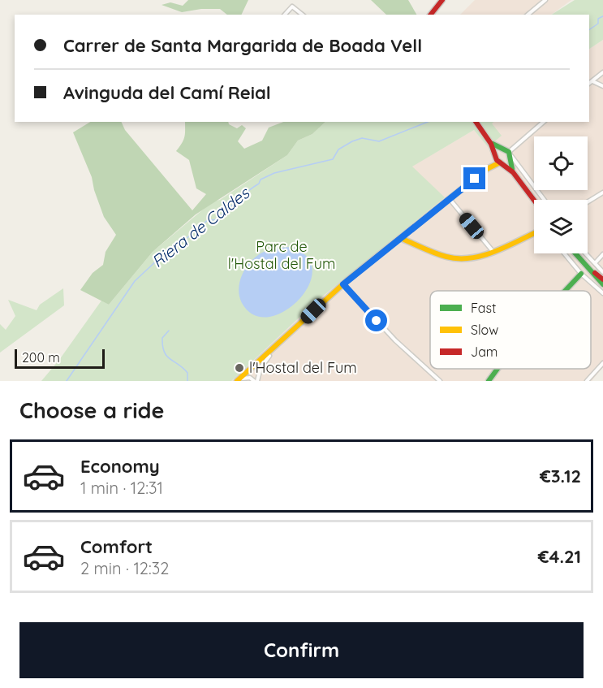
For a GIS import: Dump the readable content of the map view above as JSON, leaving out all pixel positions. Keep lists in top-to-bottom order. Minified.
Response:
{"water":["Riera de Caldes"],"parks":["Parc de l'Hostal del Fum"],"places":["l'Hostal del Fum"],"legend":["Fast","Slow","Jam"],"scale_bar":"200 m","page":{"banner":["Carrer de Santa Margarida de Boada Vell","Avinguda del Camí Reial"],"scale":"200 m","heading":"Choose a ride","list":[{"name":"Economy","note":"1 min · 12:31","value":"€3.12"},{"name":"Comfort","note":"2 min · 12:32","value":"€4.21"}],"buttons":"Confirm"}}
